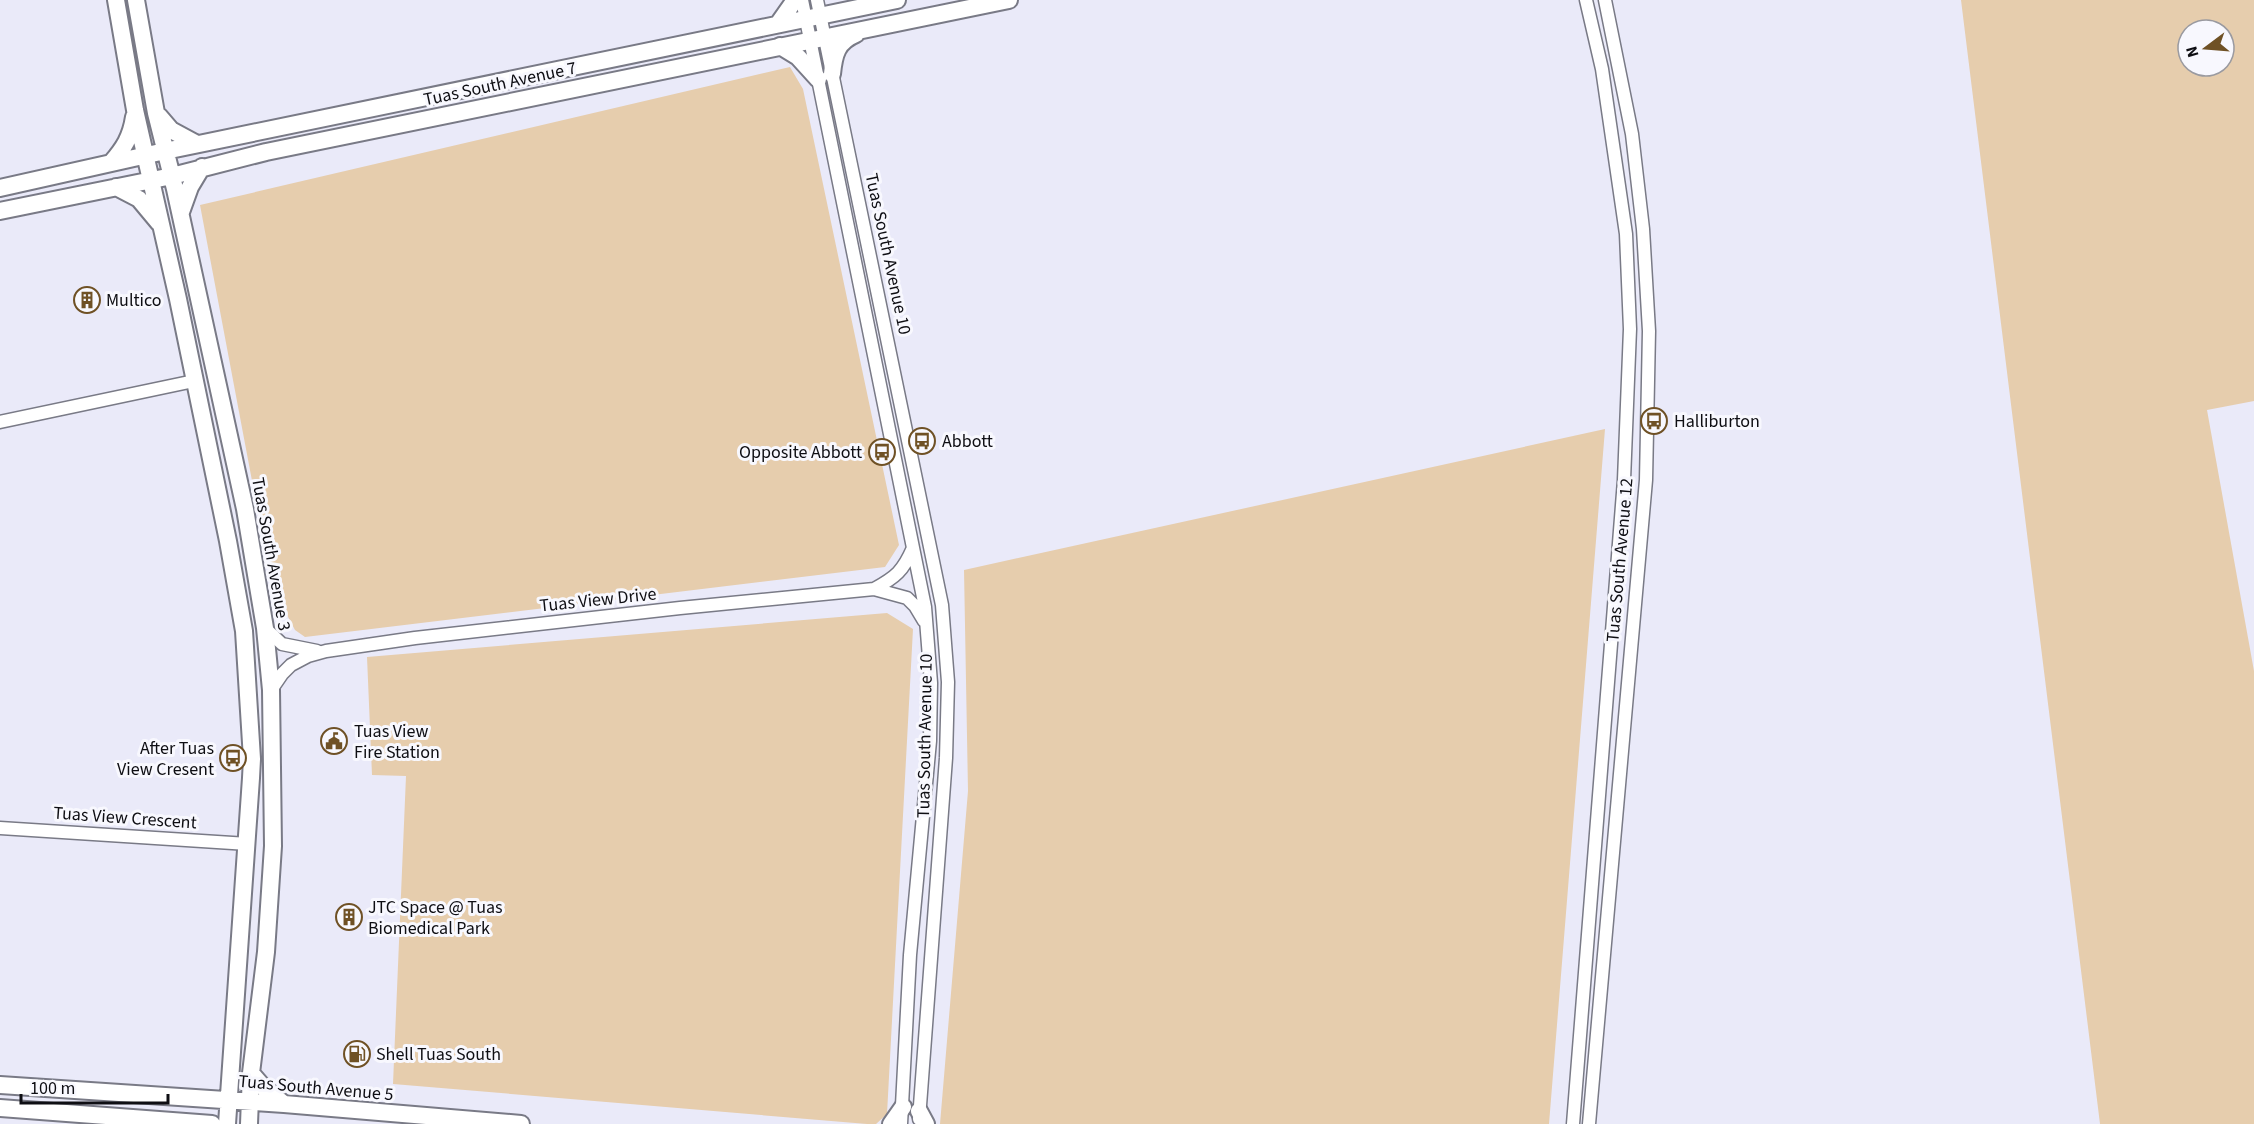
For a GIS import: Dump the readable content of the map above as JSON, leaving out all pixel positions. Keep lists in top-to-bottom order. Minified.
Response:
{"streets":{"street":["Tuas South Avenue 7","Tuas South Avenue 10","Tuas South Avenue 3","Tuas South Avenue 12","Tuas View Drive","Tuas View Crescent","Tuas South Avenue 5"]},"crossings":[["Tuas South Avenue 7","Tuas South Avenue 10"],["Tuas South Avenue 7","Tuas South Avenue 3"],["Tuas South Avenue 10","Tuas View Drive"],["Tuas South Avenue 3","Tuas View Drive"],["Tuas South Avenue 3","Tuas South Avenue 5"]],"places":{"building":["Multico","JTC Space @ Tuas Biomedical Park"],"bus stop":["Halliburton","Abbott","Opposite Abbott","After Tuas View Cresent"],"public building":["Tuas View Fire Station"],"fuel station":["Shell Tuas South"]},"scale_bar":"100 m","north":"left"}
